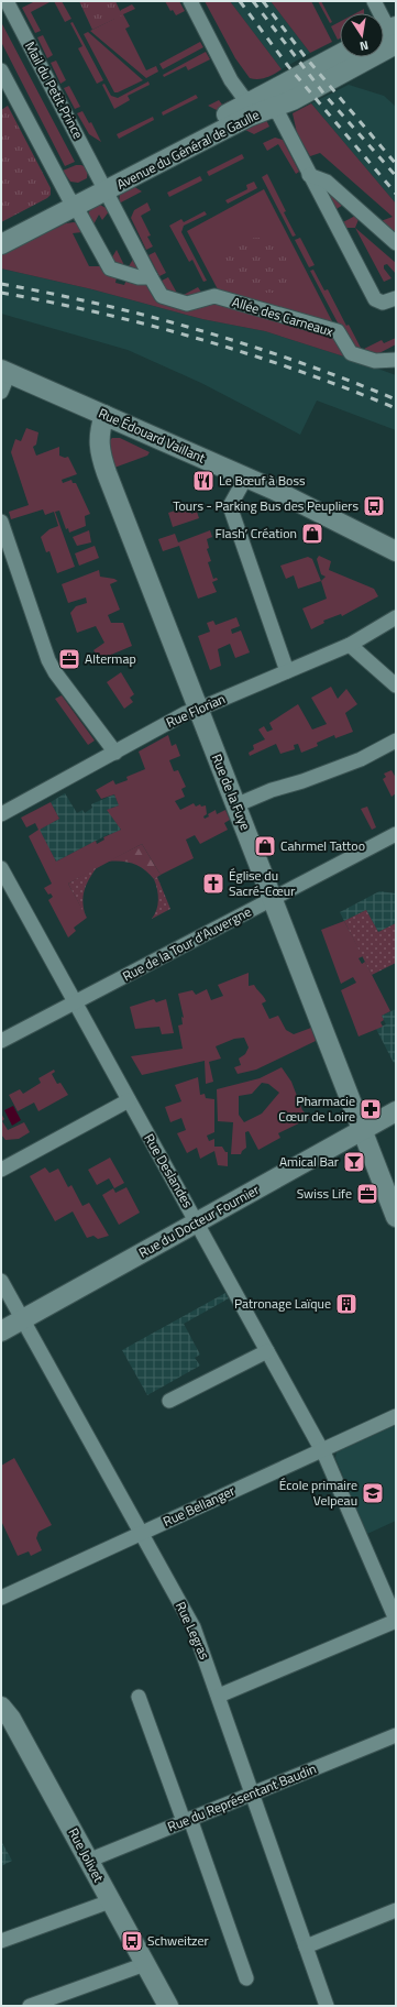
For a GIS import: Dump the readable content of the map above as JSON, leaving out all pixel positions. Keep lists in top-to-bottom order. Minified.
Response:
{"streets":{"street":["Mail du Petit Prince","Avenue du Général de Gaulle","Allée des Carneaux","Rue Édouard Vaillant","Rue Florian","Rue de la Fuye","Rue de la Tour d'Auvergne","Rue Deslandes","Rue du Docteur Fournier","Rue Bellanger","Rue Legras","Rue du Représentant Baudin","Rue Jolivet"]},"crossings":[["Mail du Petit Prince","Avenue du Général de Gaulle"],["Mail du Petit Prince","Allée des Carneaux"],["Rue Édouard Vaillant","Rue de la Fuye"],["Rue Florian","Rue de la Fuye"],["Rue de la Fuye","Rue de la Tour d'Auvergne"],["Rue de la Fuye","Rue du Docteur Fournier"],["Rue de la Tour d'Auvergne","Rue Deslandes"],["Rue Deslandes","Rue du Docteur Fournier"],["Rue Deslandes","Rue Bellanger"],["Rue du Docteur Fournier","Rue Legras"],["Rue Bellanger","Rue Legras"],["Rue Legras","Rue du Représentant Baudin"],["Rue du Représentant Baudin","Rue Jolivet"]],"places":{"restaurant":["Le Bœuf à Boss"],"bus stop":["Tours - Parking Bus des Peupliers","Schweitzer"],"shop":["Flash’ Création","Cahrmel Tattoo"],"office":["Altermap","Swiss Life"],"church":["Église du Sacré-Cœur"],"pharmacy":["Pharmacie Cœur de Loire"],"bar":["Amical Bar"],"building":["Patronage Laïque"],"school or university":["École primaire Velpeau"]},"north":"bottom"}
